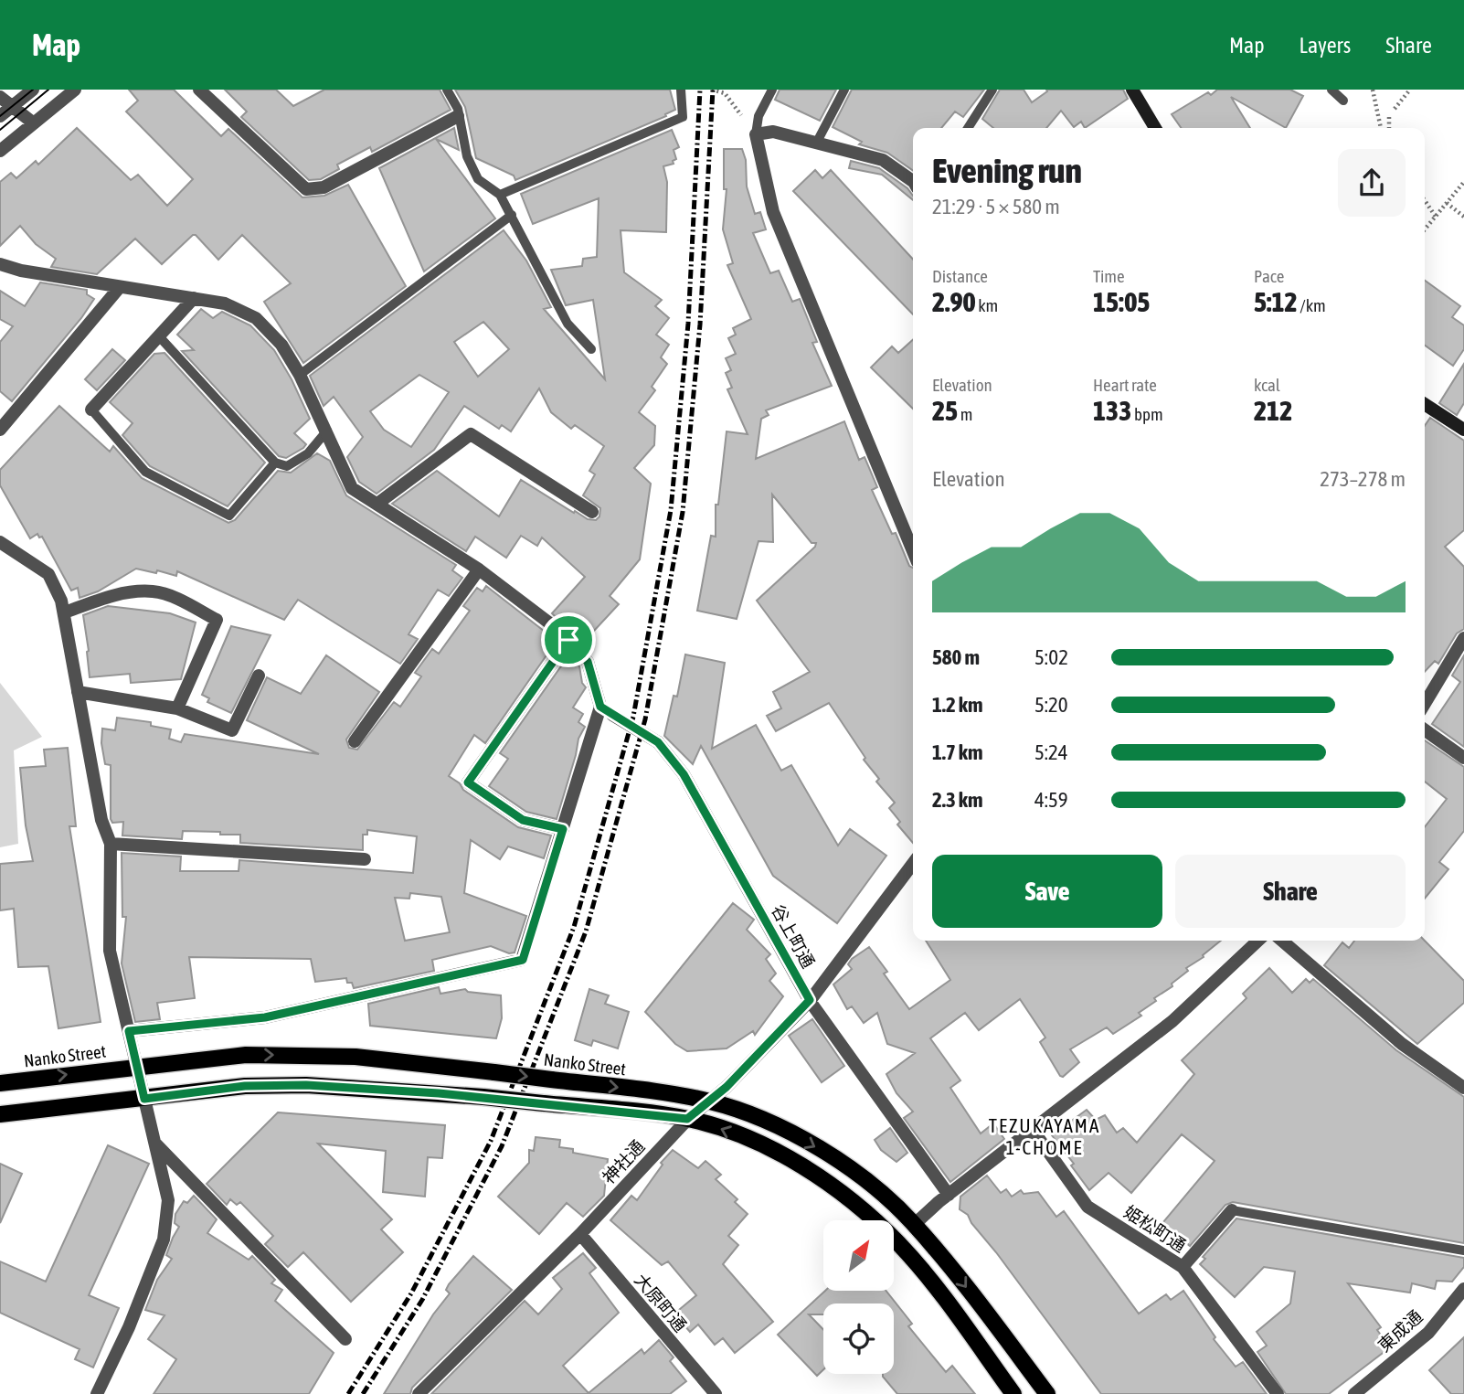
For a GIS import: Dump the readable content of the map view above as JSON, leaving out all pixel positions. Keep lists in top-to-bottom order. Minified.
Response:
{"streets":{"main road":["Nanko Street"],"street":["谷上町通","神社通","姫松町通","大原町通","東成通"]},"crossings":[["谷上町通","神社通"],["Nanko Street","神社通"],["神社通","大原町通"]],"districts":["TEZUKAYAMA 1-CHOME"],"north":"top right","page":{"header":"Map","nav":["Map","Layers","Share"],"heading":["Evening run","21:29 · 5 × 580 m"],"stats":[["Distance","2.90 km"],["Time","15:05"],["Pace","5:12 /km"],["Elevation","25 m"],["Heart rate","133 bpm"],["kcal","212"]],"chart":["Elevation","273–278 m"],"list":[{"name":"580 m","note":"5:02"},{"name":"1.2 km","note":"5:20"},{"name":"1.7 km","note":"5:24"},{"name":"2.3 km","note":"4:59"}],"buttons":["Save","Share"]}}
